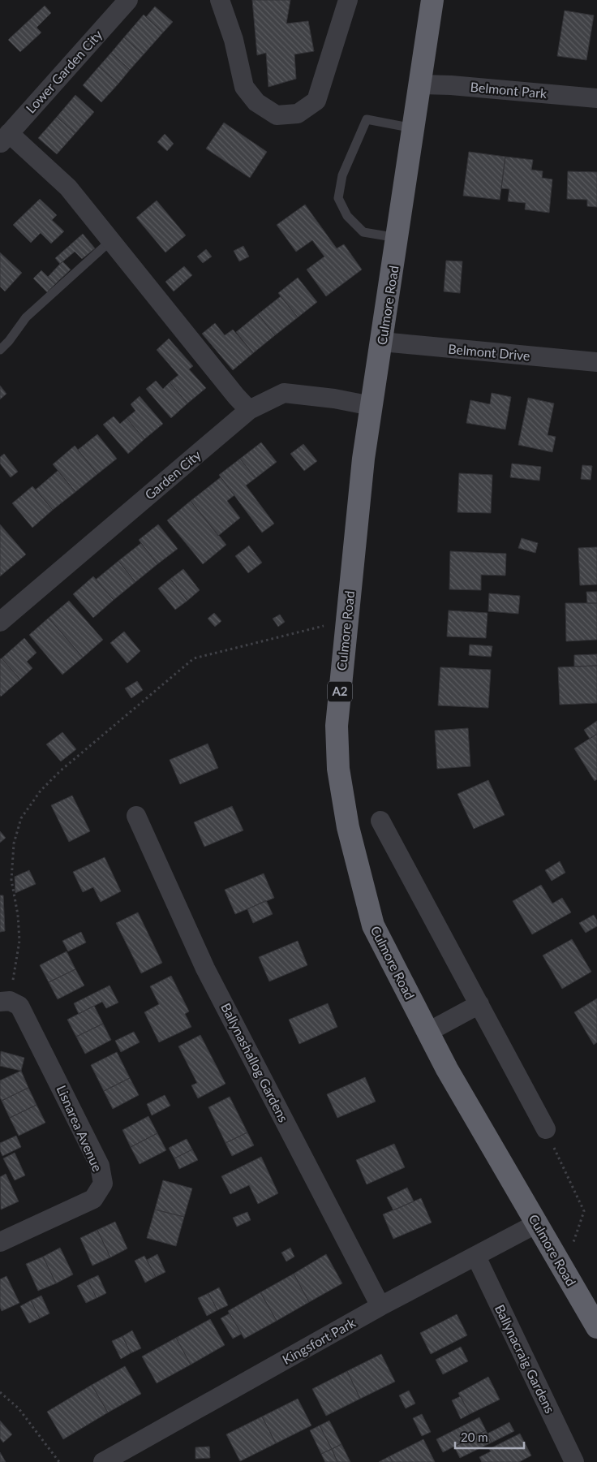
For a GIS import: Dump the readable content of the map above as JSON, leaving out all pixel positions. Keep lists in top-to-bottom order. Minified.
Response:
{"streets":{"highway":["Culmore Road","A2"],"street":["Lower Garden City","Belmont Park","Belmont Drive","Garden City","Ballynashallog Gardens","Lisnarea Avenue","Kingsfort Park","Ballynacraig Gardens"]},"crossings":[["Belmont Park","Culmore Road"],["Culmore Road","Belmont Drive"],["Culmore Road","Garden City"],["Culmore Road","Kingsfort Park"],["Ballynashallog Gardens","Kingsfort Park"],["Kingsfort Park","Ballynacraig Gardens"]],"scale_bar":"20 m"}
